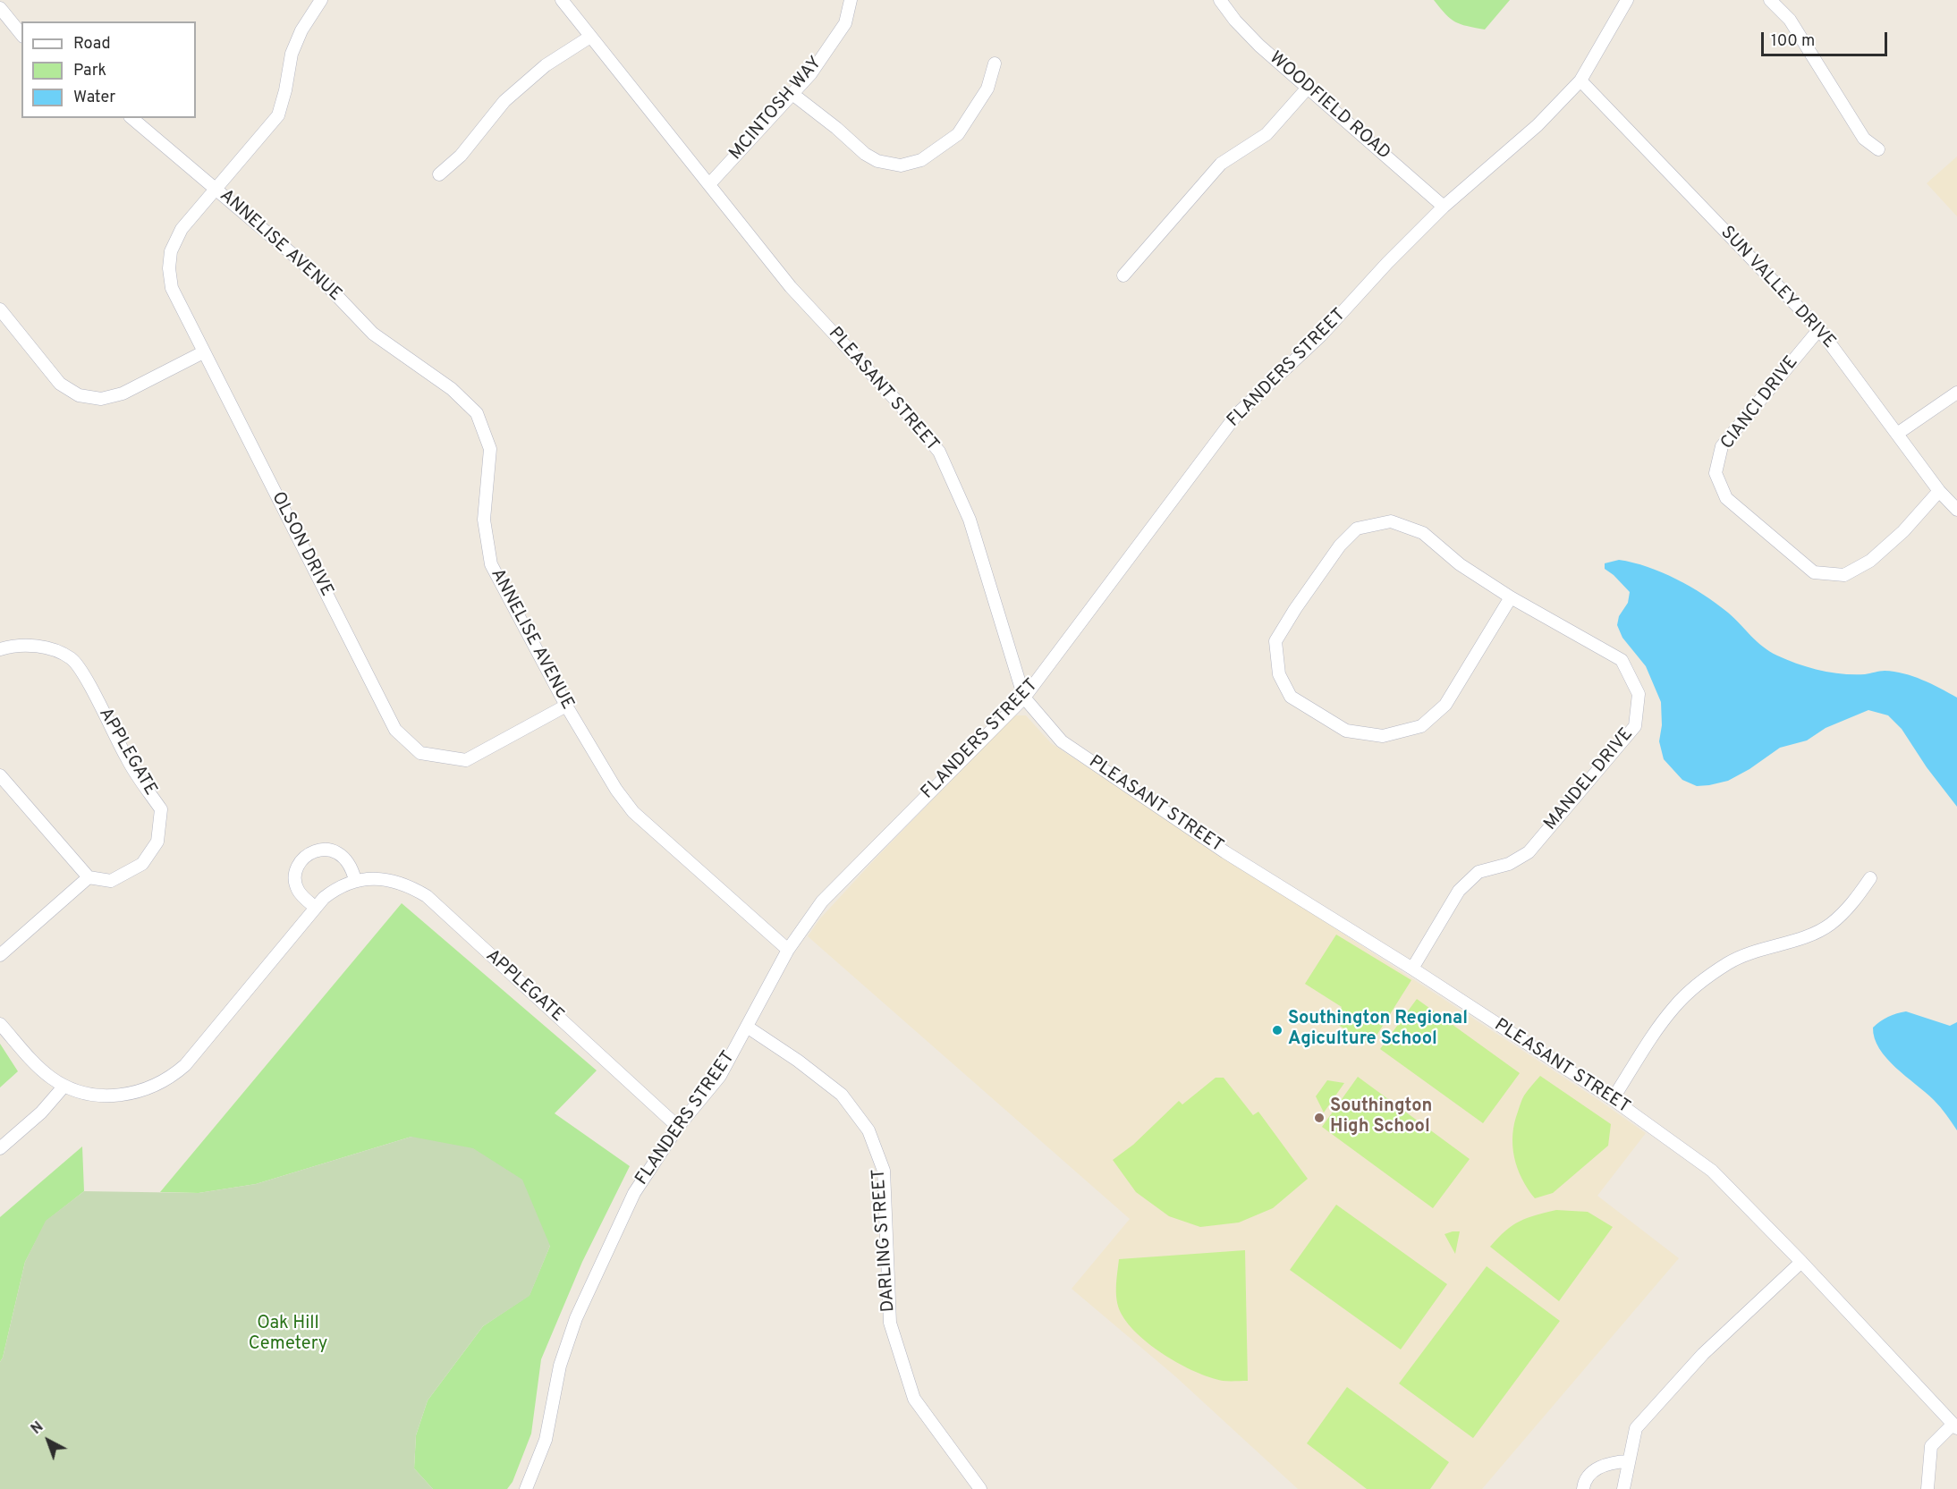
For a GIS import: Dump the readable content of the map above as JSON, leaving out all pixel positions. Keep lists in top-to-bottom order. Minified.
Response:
{"streets":{"street":["WOODFIELD ROAD","MCINTOSH WAY","ANNELISE AVENUE","SUN VALLEY DRIVE","FLANDERS STREET","PLEASANT STREET","CIANCI DRIVE","OLSON DRIVE","APPLEGATE","MANDEL DRIVE","DARLING STREET"]},"crossings":[["WOODFIELD ROAD","FLANDERS STREET"],["MCINTOSH WAY","PLEASANT STREET"],["ANNELISE AVENUE","FLANDERS STREET"],["ANNELISE AVENUE","OLSON DRIVE"],["SUN VALLEY DRIVE","FLANDERS STREET"],["SUN VALLEY DRIVE","CIANCI DRIVE"],["FLANDERS STREET","PLEASANT STREET"],["FLANDERS STREET","APPLEGATE"],["FLANDERS STREET","DARLING STREET"],["PLEASANT STREET","MANDEL DRIVE"]],"parks":["Oak Hill Cemetery"],"places":["Southington Regional Agiculture School","Southington High School"],"legend":["Road","Park","Water"],"scale_bar":"100 m","north":"top left"}
